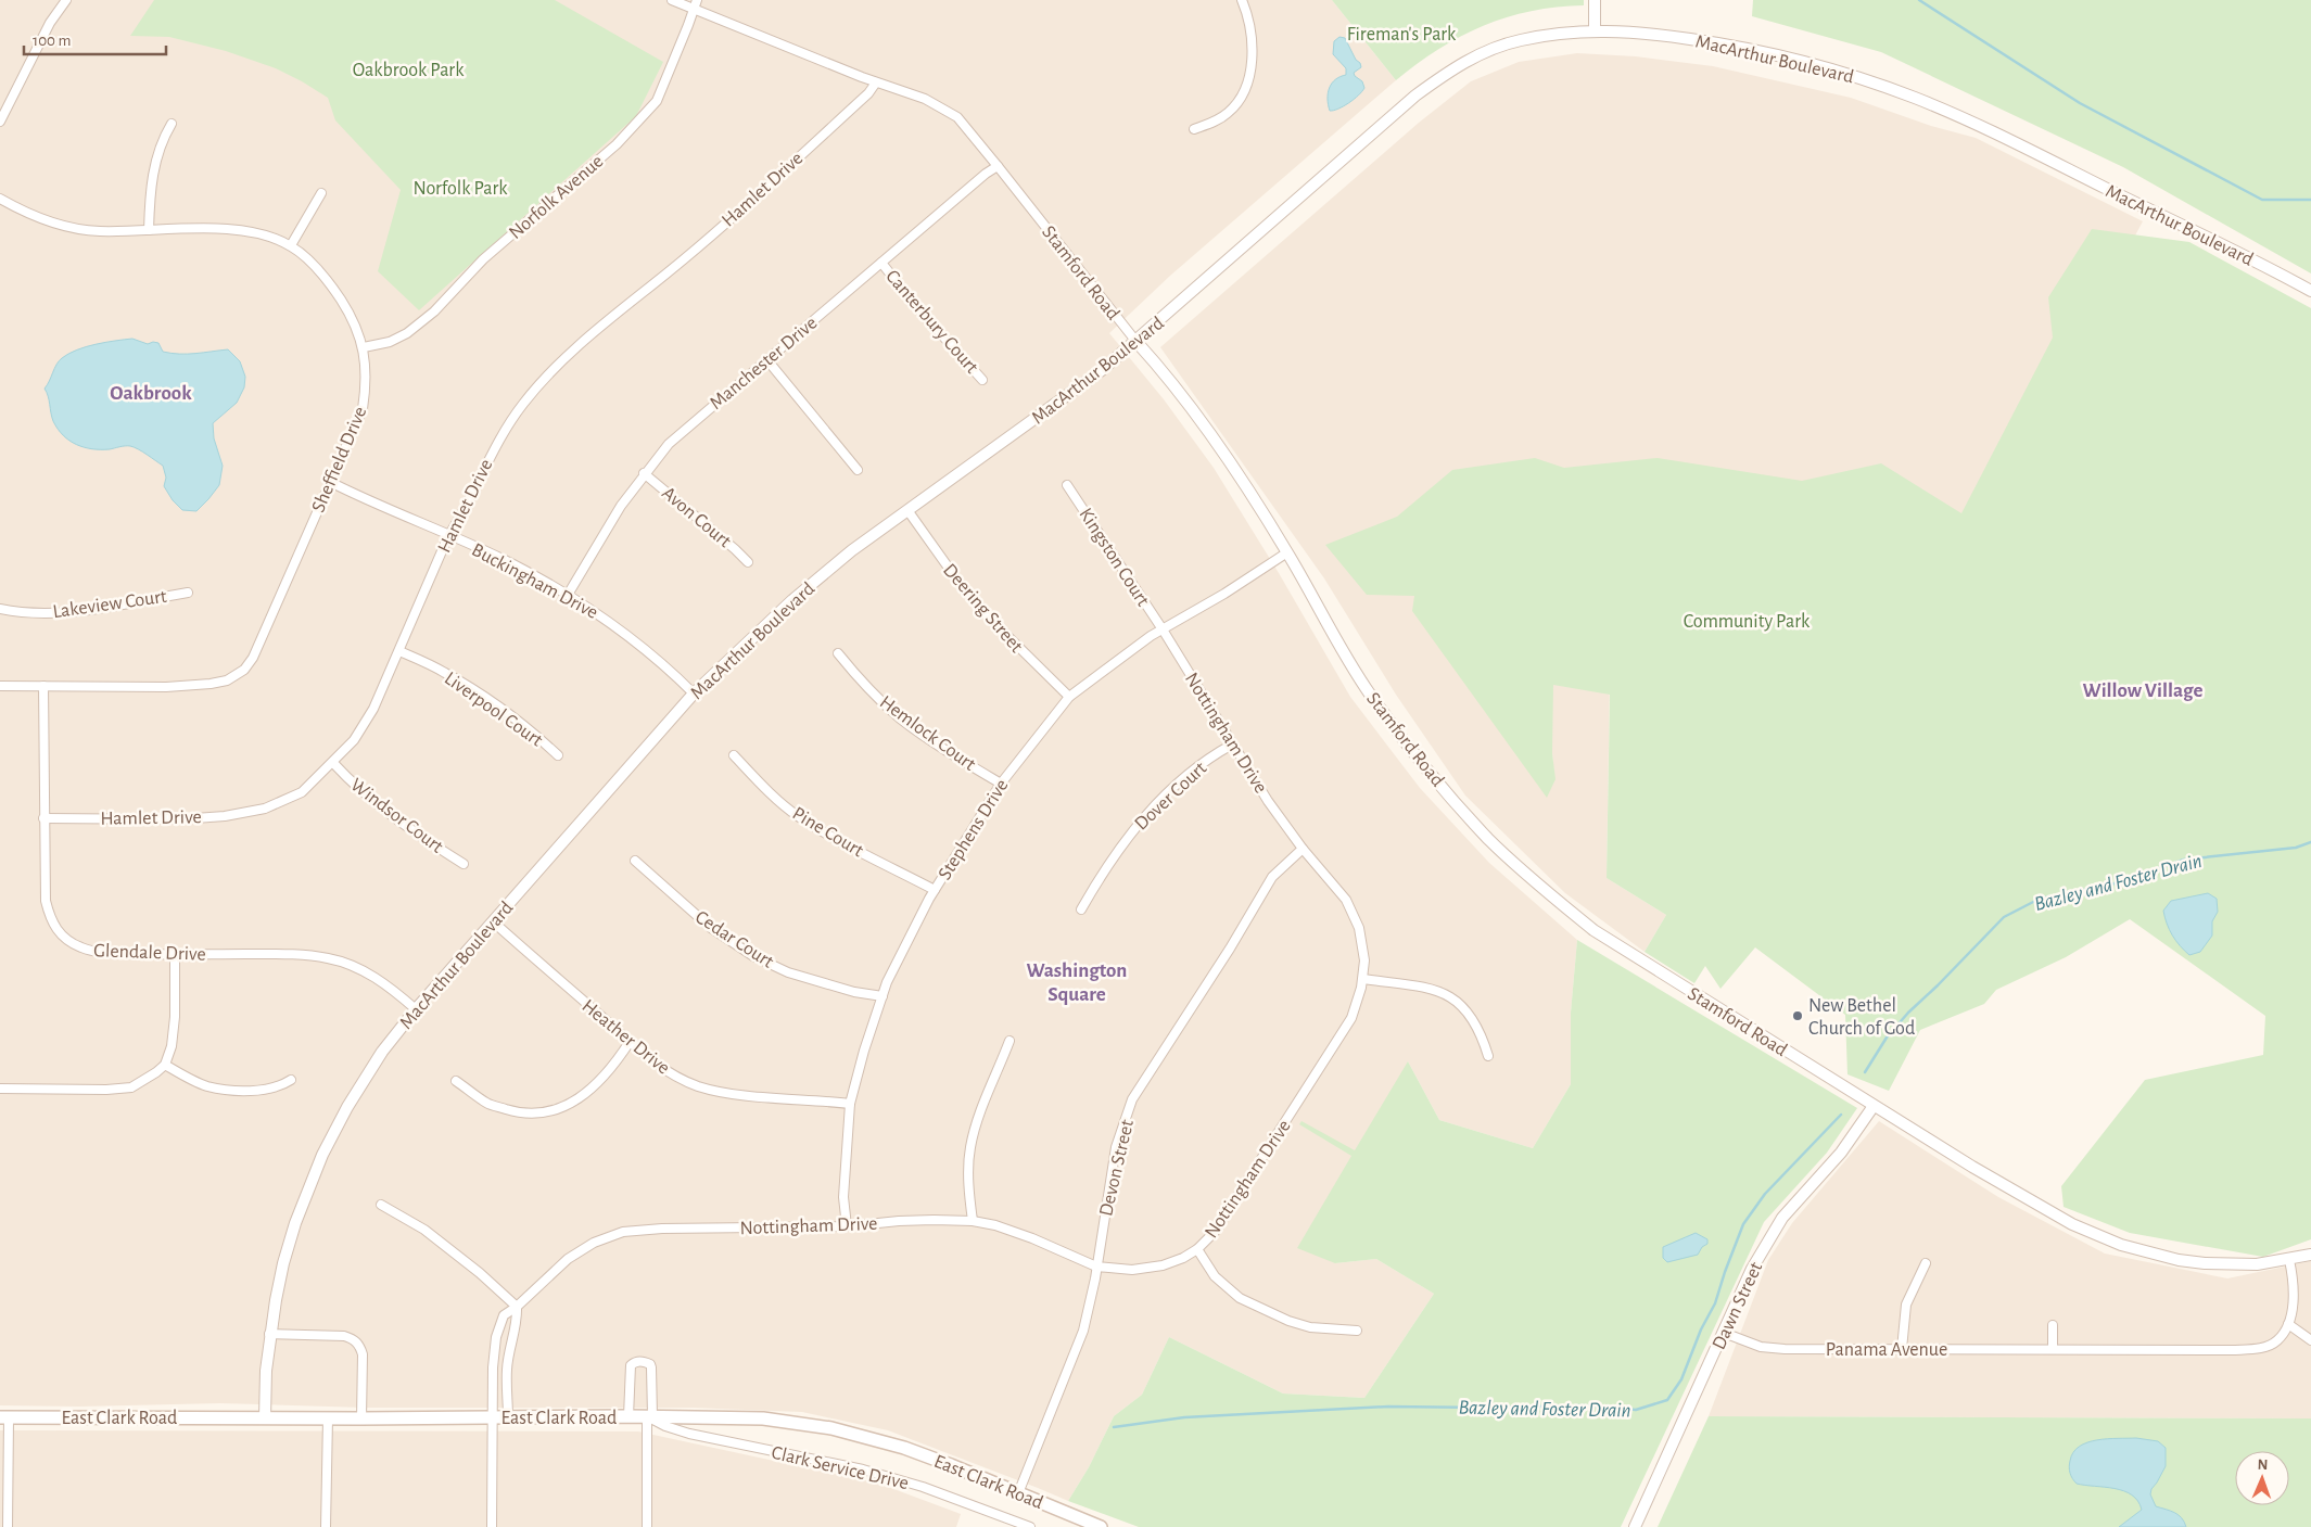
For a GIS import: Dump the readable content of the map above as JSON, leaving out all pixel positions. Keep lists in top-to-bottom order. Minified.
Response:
{"streets":{"main road":["East Clark Road"],"street":["MacArthur Boulevard","Hamlet Drive","Norfolk Avenue","Stamford Road","Canterbury Court","Manchester Drive","Sheffield Drive","Avon Court","Kingston Court","Buckingham Drive","Lakeview Court","Deering Street","Liverpool Court","Hemlock Court","Nottingham Drive","Dover Court","Windsor Court","Stephens Drive","Pine Court","Cedar Court","Glendale Drive","Heather Drive","Devon Street","Dawn Street","Panama Avenue","Clark Service Drive"]},"crossings":[["MacArthur Boulevard","Stamford Road"],["MacArthur Boulevard","Buckingham Drive"],["MacArthur Boulevard","Deering Street"],["MacArthur Boulevard","Glendale Drive"],["MacArthur Boulevard","Heather Drive"],["MacArthur Boulevard","East Clark Road"],["Hamlet Drive","Stamford Road"],["Hamlet Drive","Buckingham Drive"],["Hamlet Drive","Liverpool Court"],["Hamlet Drive","Windsor Court"],["Hamlet Drive","Glendale Drive"],["Norfolk Avenue","Stamford Road"],["Norfolk Avenue","Sheffield Drive"],["Stamford Road","Manchester Drive"],["Stamford Road","Stephens Drive"],["Stamford Road","Dawn Street"],["Canterbury Court","Manchester Drive"],["Manchester Drive","Avon Court"],["Manchester Drive","Buckingham Drive"],["Sheffield Drive","Buckingham Drive"],["Sheffield Drive","Glendale Drive"],["Kingston Court","Nottingham Drive"],["Kingston Court","Stephens Drive"],["Deering Street","Stephens Drive"],["Hemlock Court","Stephens Drive"],["Nottingham Drive","Dover Court"],["Nottingham Drive","Stephens Drive"],["Nottingham Drive","Devon Street"],["Nottingham Drive","East Clark Road"],["Stephens Drive","Pine Court"],["Stephens Drive","Cedar Court"],["Stephens Drive","Heather Drive"],["Devon Street","East Clark Road"],["Dawn Street","Panama Avenue"],["East Clark Road","Clark Service Drive"]],"districts":["Oakbrook","Willow Village","Washington Square"],"water":["Bazley and Foster Drain"],"parks":["Fireman's Park","Oakbrook Park","Norfolk Park","Community Park"],"places":["New Bethel Church of God"],"scale_bar":"100 m","north":"top"}
